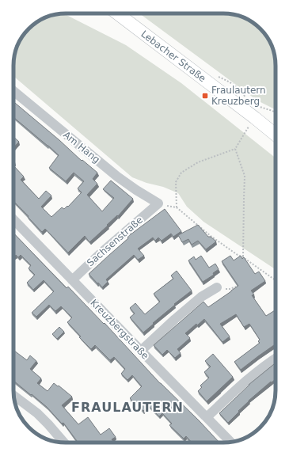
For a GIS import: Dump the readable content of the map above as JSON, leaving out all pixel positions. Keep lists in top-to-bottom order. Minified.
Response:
{"streets":{"main road":["Lebacher Straße"],"street":["Am Hang","Sachsenstraße","Kreuzbergstraße"]},"crossings":[["Am Hang","Sachsenstraße"],["Sachsenstraße","Kreuzbergstraße"]],"districts":["FRAULAUTERN"],"places":{"transit":["Fraulautern Kreuzberg"]}}
